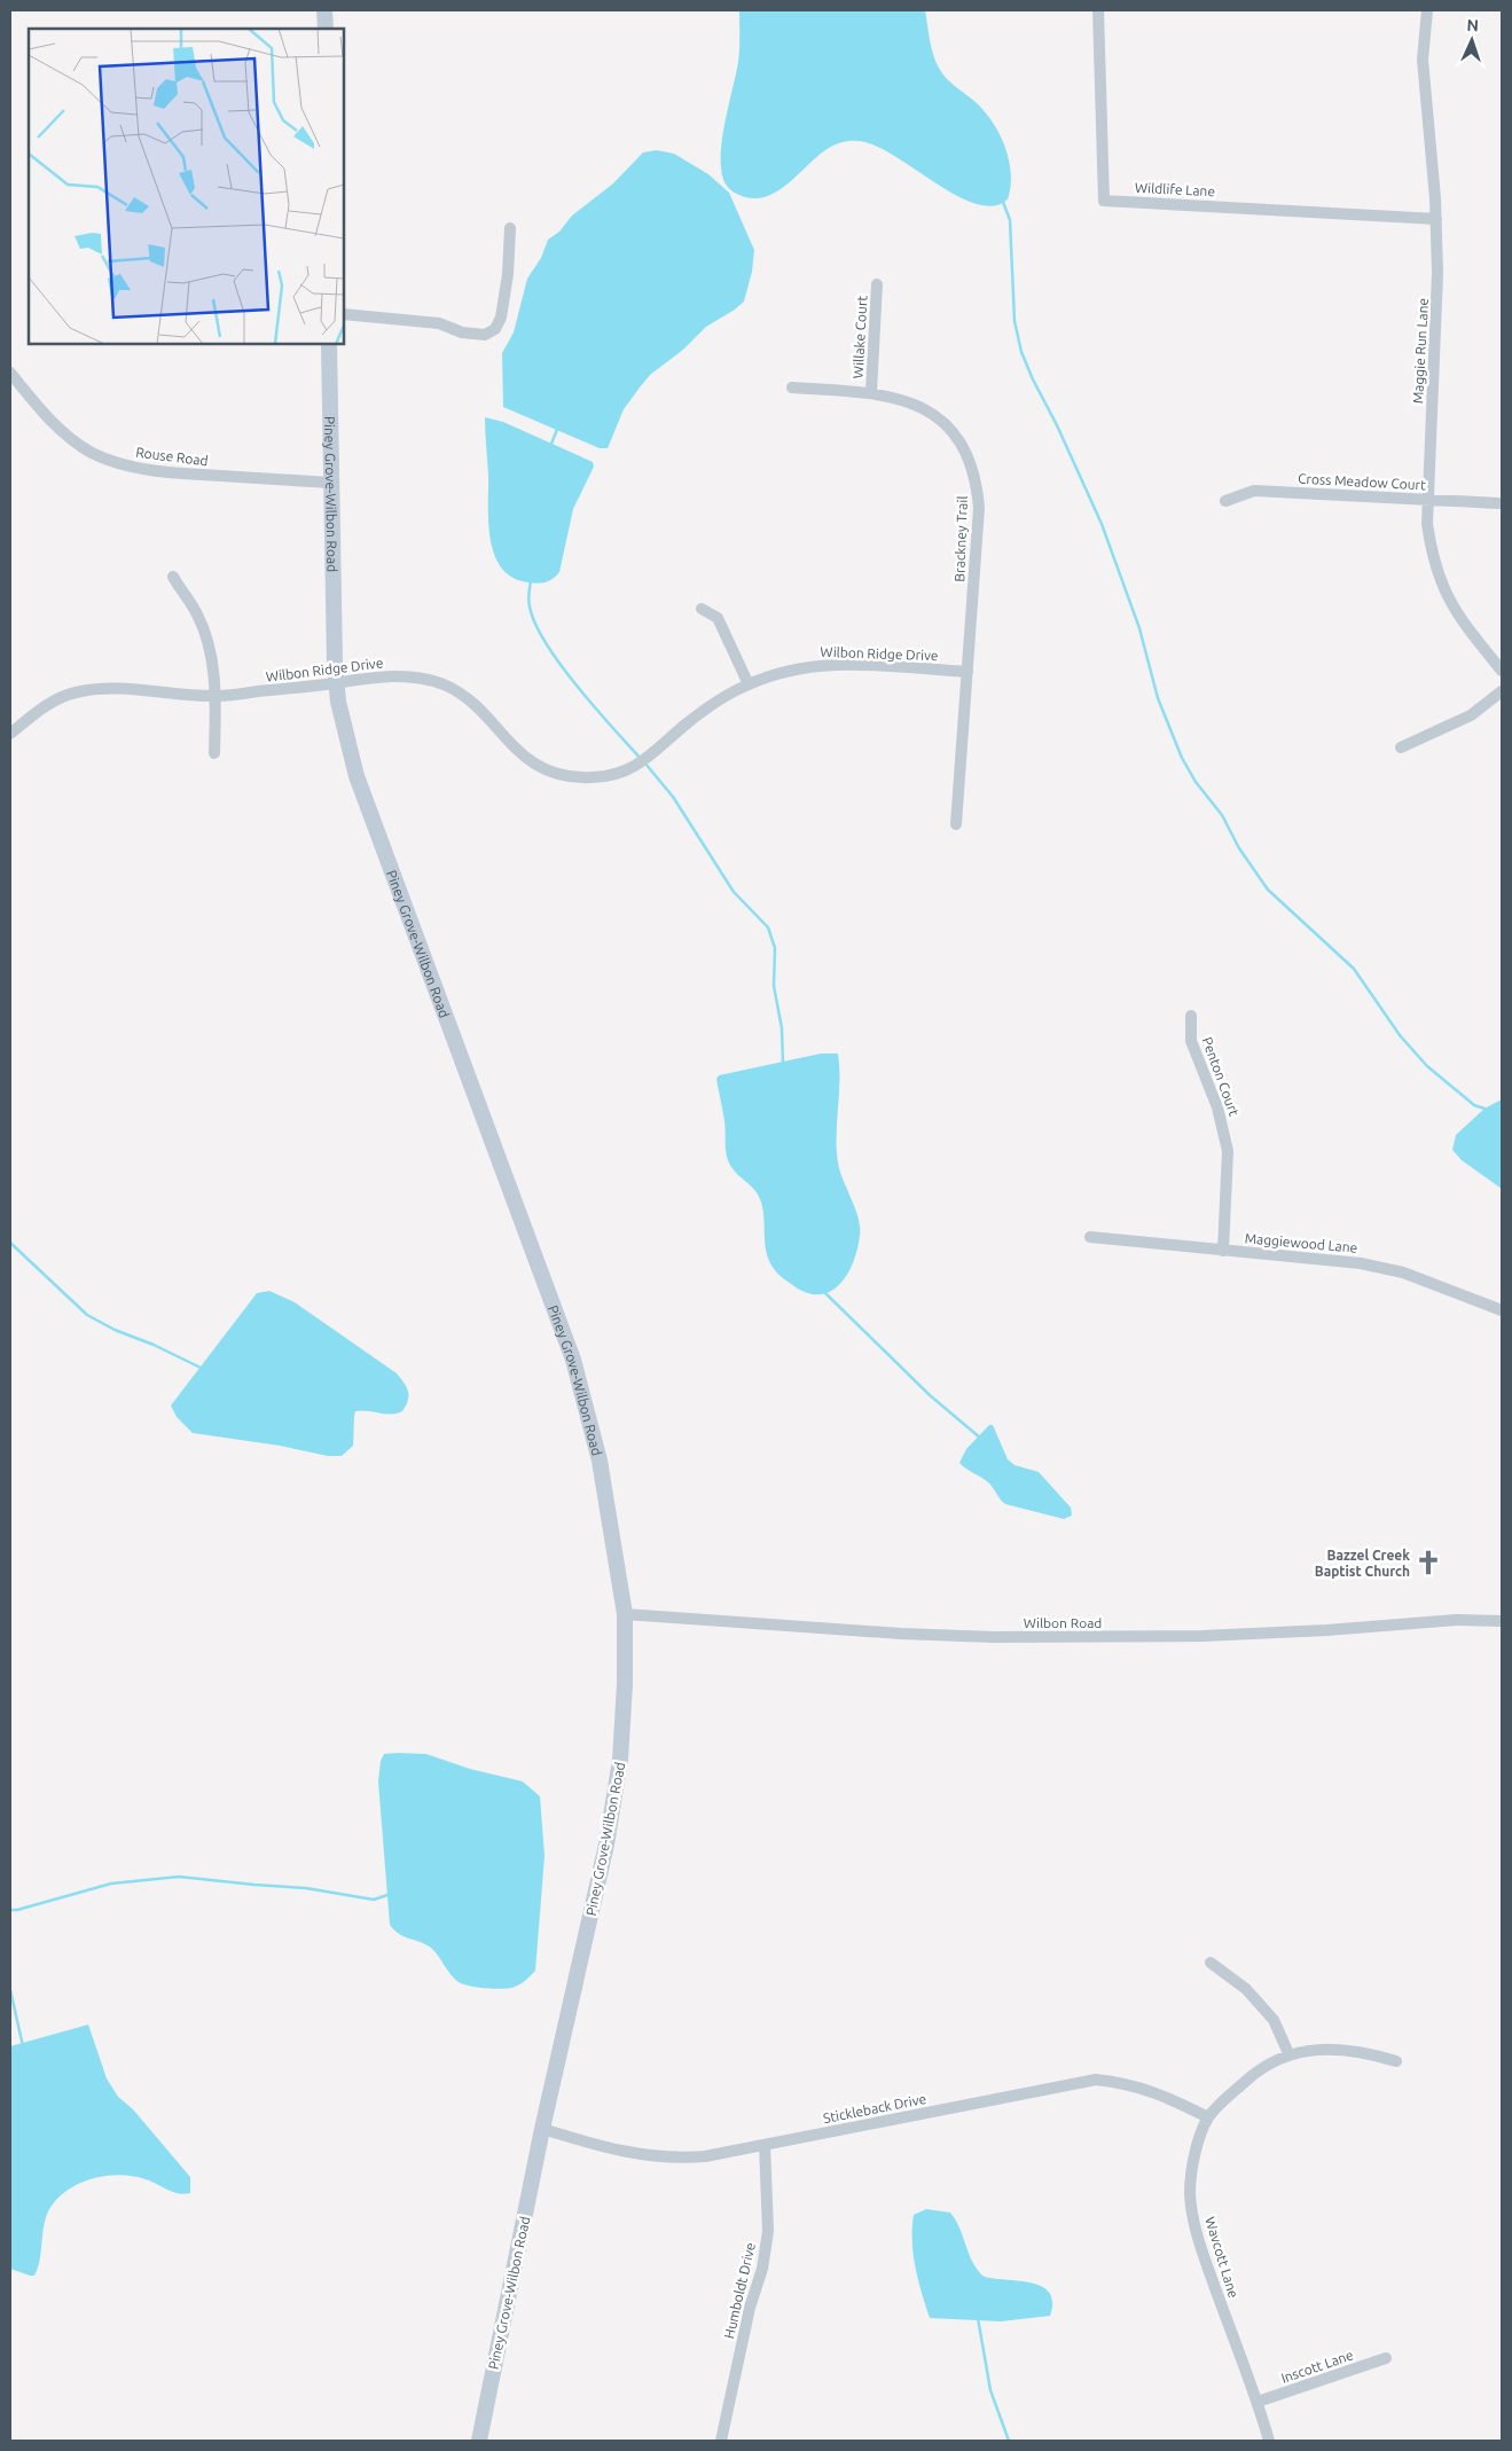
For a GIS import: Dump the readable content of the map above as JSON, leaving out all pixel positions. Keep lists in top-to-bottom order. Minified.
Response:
{"streets":{"street":["Wildlife Lane","Willake Court","Maggie Run Lane","Rouse Road","Cross Meadow Court","Piney Grove-Wilbon Road","Brackney Trail","Wilbon Ridge Drive","Penton Court","Maggiewood Lane","Wilbon Road","Stickleback Drive","Wavcott Lane","Humboldt Drive","Inscott Lane"]},"crossings":[["Wildlife Lane","Maggie Run Lane"],["Willake Court","Brackney Trail"],["Maggie Run Lane","Cross Meadow Court"],["Rouse Road","Piney Grove-Wilbon Road"],["Piney Grove-Wilbon Road","Wilbon Ridge Drive"],["Piney Grove-Wilbon Road","Wilbon Road"],["Piney Grove-Wilbon Road","Stickleback Drive"],["Brackney Trail","Wilbon Ridge Drive"],["Penton Court","Maggiewood Lane"],["Stickleback Drive","Wavcott Lane"],["Stickleback Drive","Humboldt Drive"],["Wavcott Lane","Inscott Lane"]],"places":{"church":["Bazzel Creek Baptist Church"]},"north":"top"}
